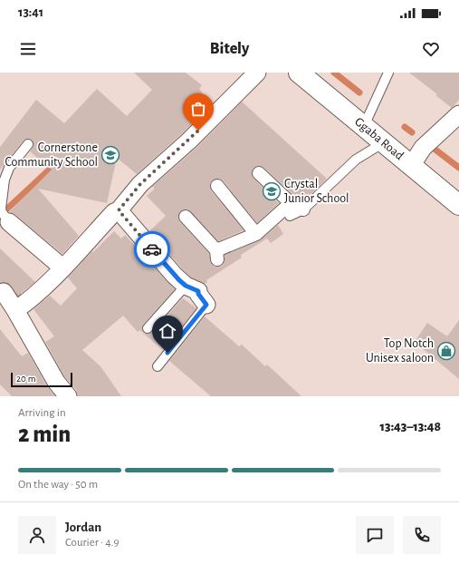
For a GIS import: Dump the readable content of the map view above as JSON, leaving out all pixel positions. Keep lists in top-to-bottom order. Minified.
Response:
{"streets":{"street":["Ggaba Road"]},"places":{"school or university":["Cornerstone Community School","Crystal Junior School"],"shop":["Top Notch Unisex saloon"]},"scale_bar":"20 m","page":{"status":"13:41","header":"Bitely","scale":"20 m","heading":["2 min","Arriving in","13:43–13:48"],"panel":["Jordan","Courier · 4.9"],"bar":"On the way · 50 m"}}
